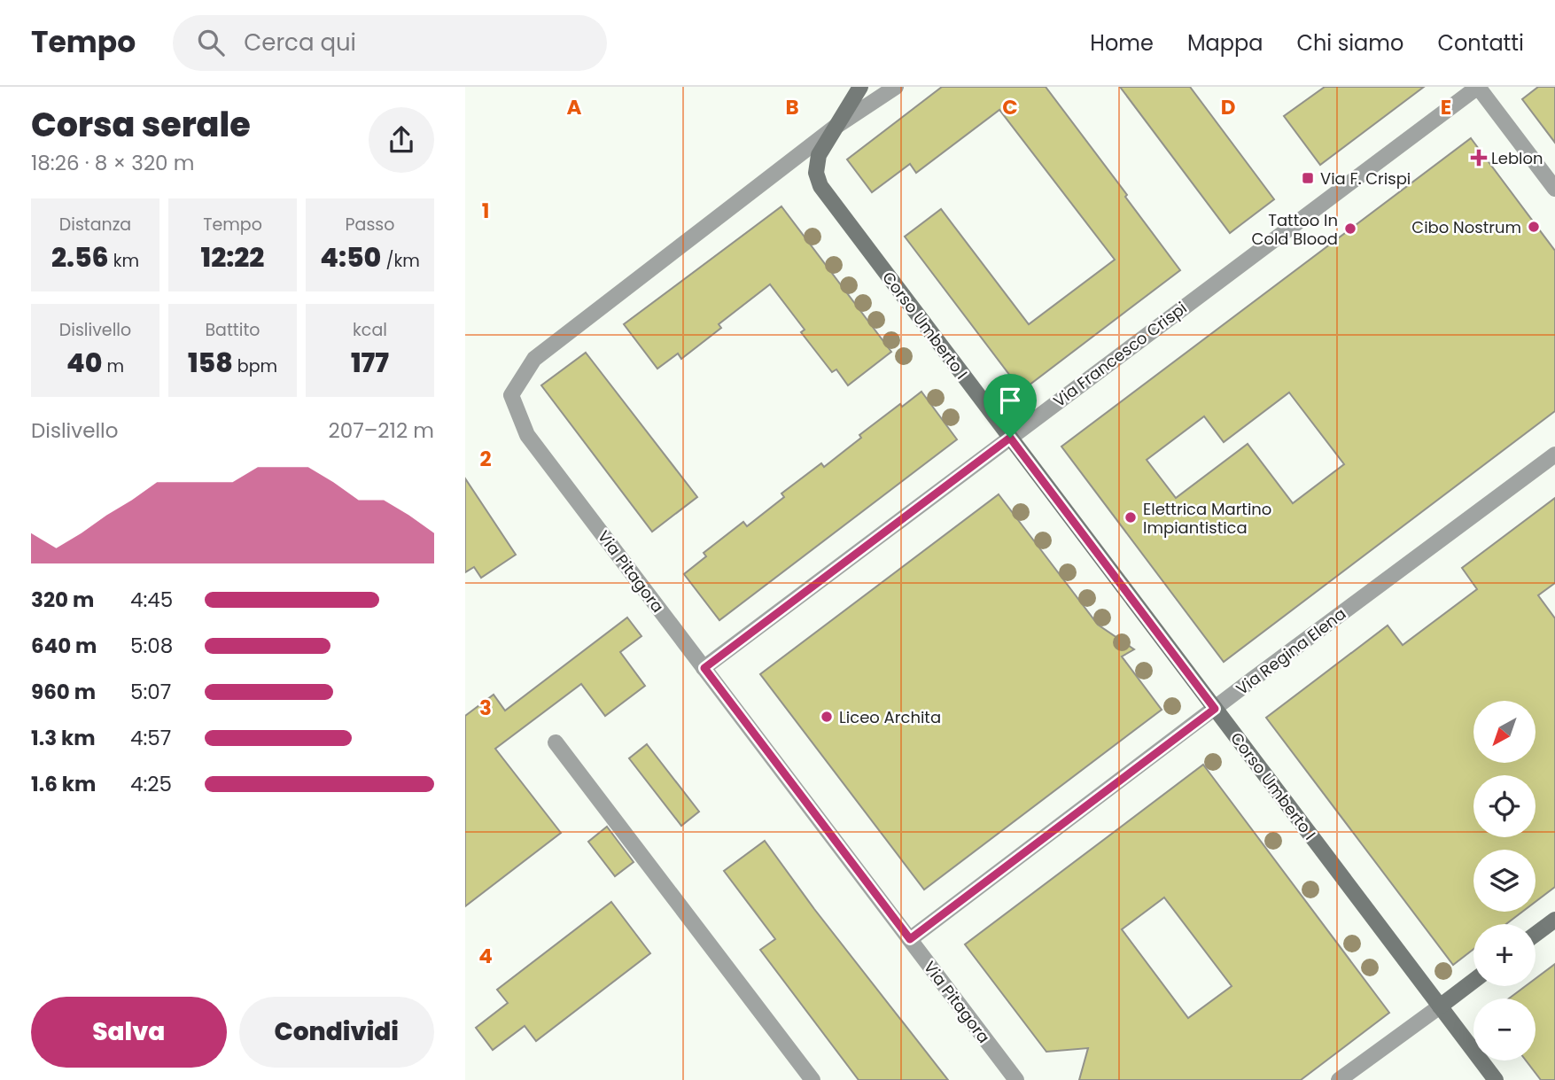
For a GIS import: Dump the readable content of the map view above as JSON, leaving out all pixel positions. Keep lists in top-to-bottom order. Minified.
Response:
{"streets":{"main road":["Corso Umberto I"],"street":["Via Francesco Crispi","Via Pitagora","Via Regina Elena"]},"crossings":[["Corso Umberto I","Via Francesco Crispi"],["Corso Umberto I","Via Pitagora"],["Corso Umberto I","Via Regina Elena"],["Via Francesco Crispi","Via Pitagora"],["Via Pitagora","Via Regina Elena"]],"places":{"health":["Leblon"],"transit":["Via F. Crispi"],"other":["Cibo Nostrum","Tattoo In Cold Blood","Elettrica Martino Impiantistica","Liceo Archita"]},"north":"bottom left","page":{"header":"Tempo","search":"Cerca qui","nav":["Home","Mappa","Chi siamo","Contatti"],"heading":["Corsa serale","18:26 · 8 × 320 m"],"stats":[["Distanza","2.56 km"],["Tempo","12:22"],["Passo","4:50 /km"],["Dislivello","40 m"],["Battito","158 bpm"],["kcal","177"]],"chart":["Dislivello","207–212 m"],"list":[{"name":"320 m","note":"4:45"},{"name":"640 m","note":"5:08"},{"name":"960 m","note":"5:07"},{"name":"1.3 km","note":"4:57"},{"name":"1.6 km","note":"4:25"}],"map_buttons":["+","−"],"buttons":["Salva","Condividi"]},"grid":{"columns":["A","B","C","D","E"],"rows":["1","2","3","4"]}}
